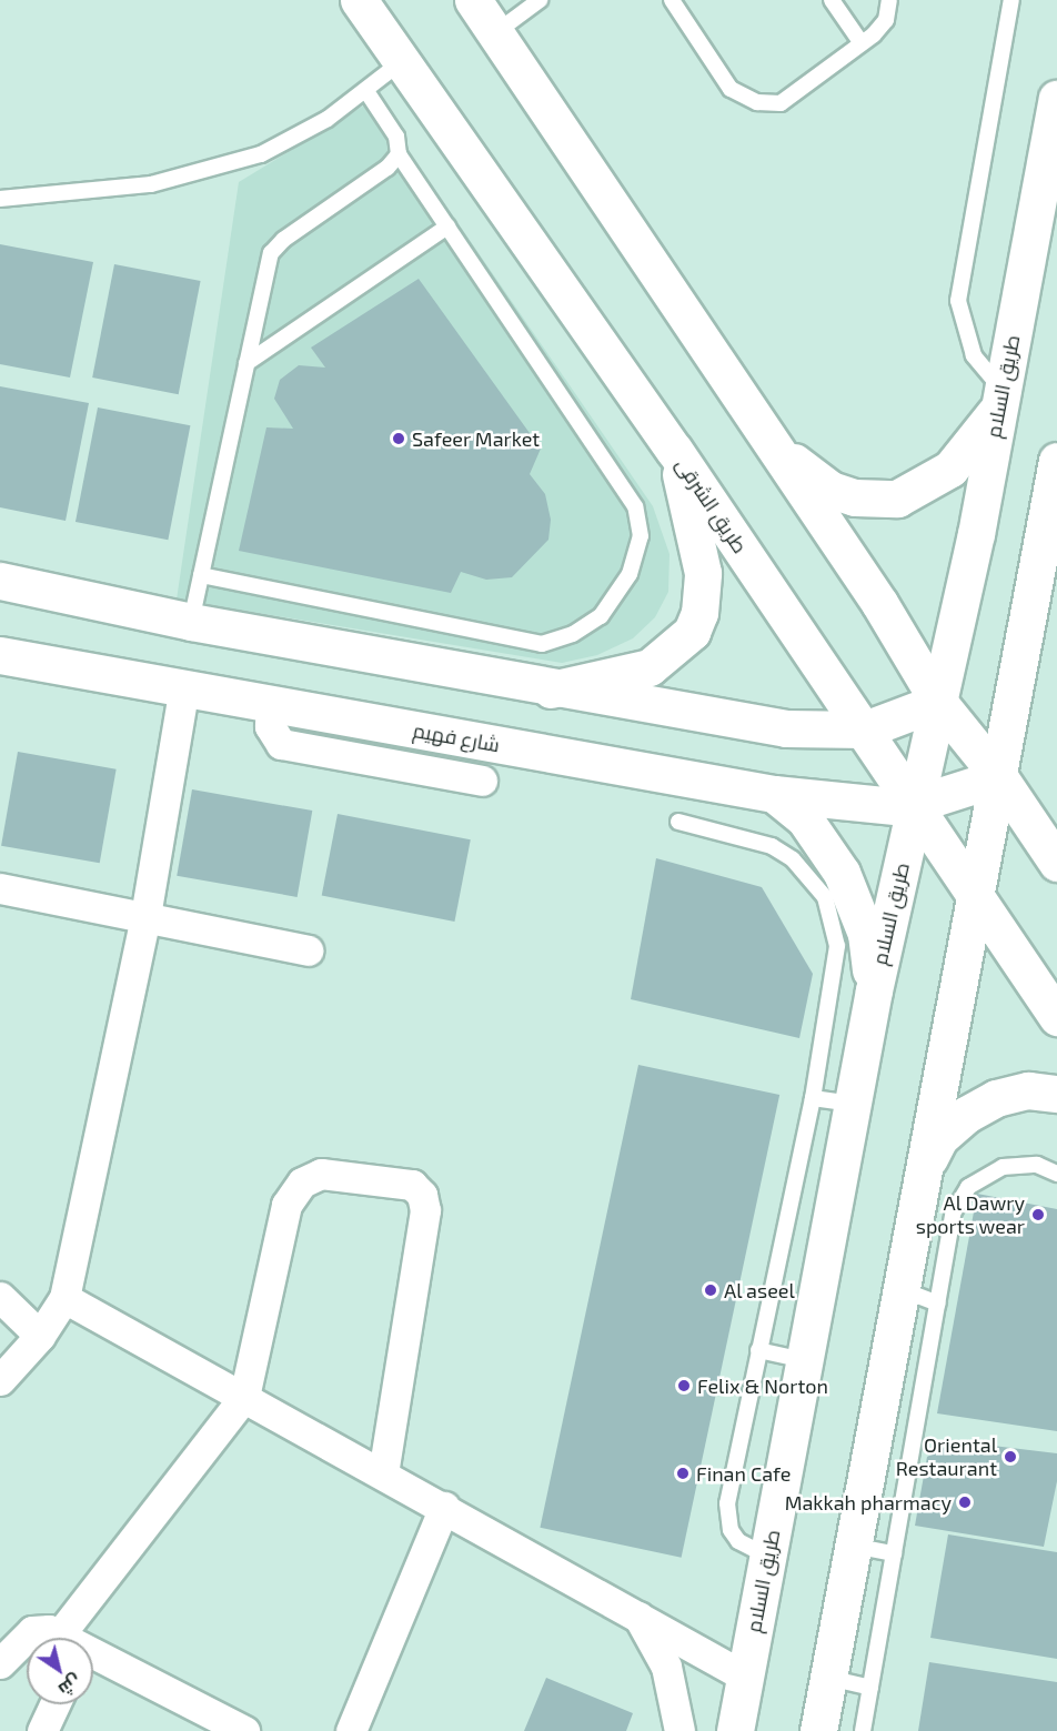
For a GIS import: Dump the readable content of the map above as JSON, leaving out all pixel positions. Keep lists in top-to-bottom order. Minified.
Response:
{"streets":{"main road":["طريق السلام","طريق الشرقى","شارع فهيم"]},"crossings":[["طريق السلام","طريق الشرقى"],["طريق السلام","شارع فهيم"],["طريق الشرقى","شارع فهيم"]],"places":["Safeer Market","Al Dawry sports wear","Al aseel","Felix & Norton","Oriental Restaurant","Finan Cafe","Makkah pharmacy"],"north":"bottom right"}
